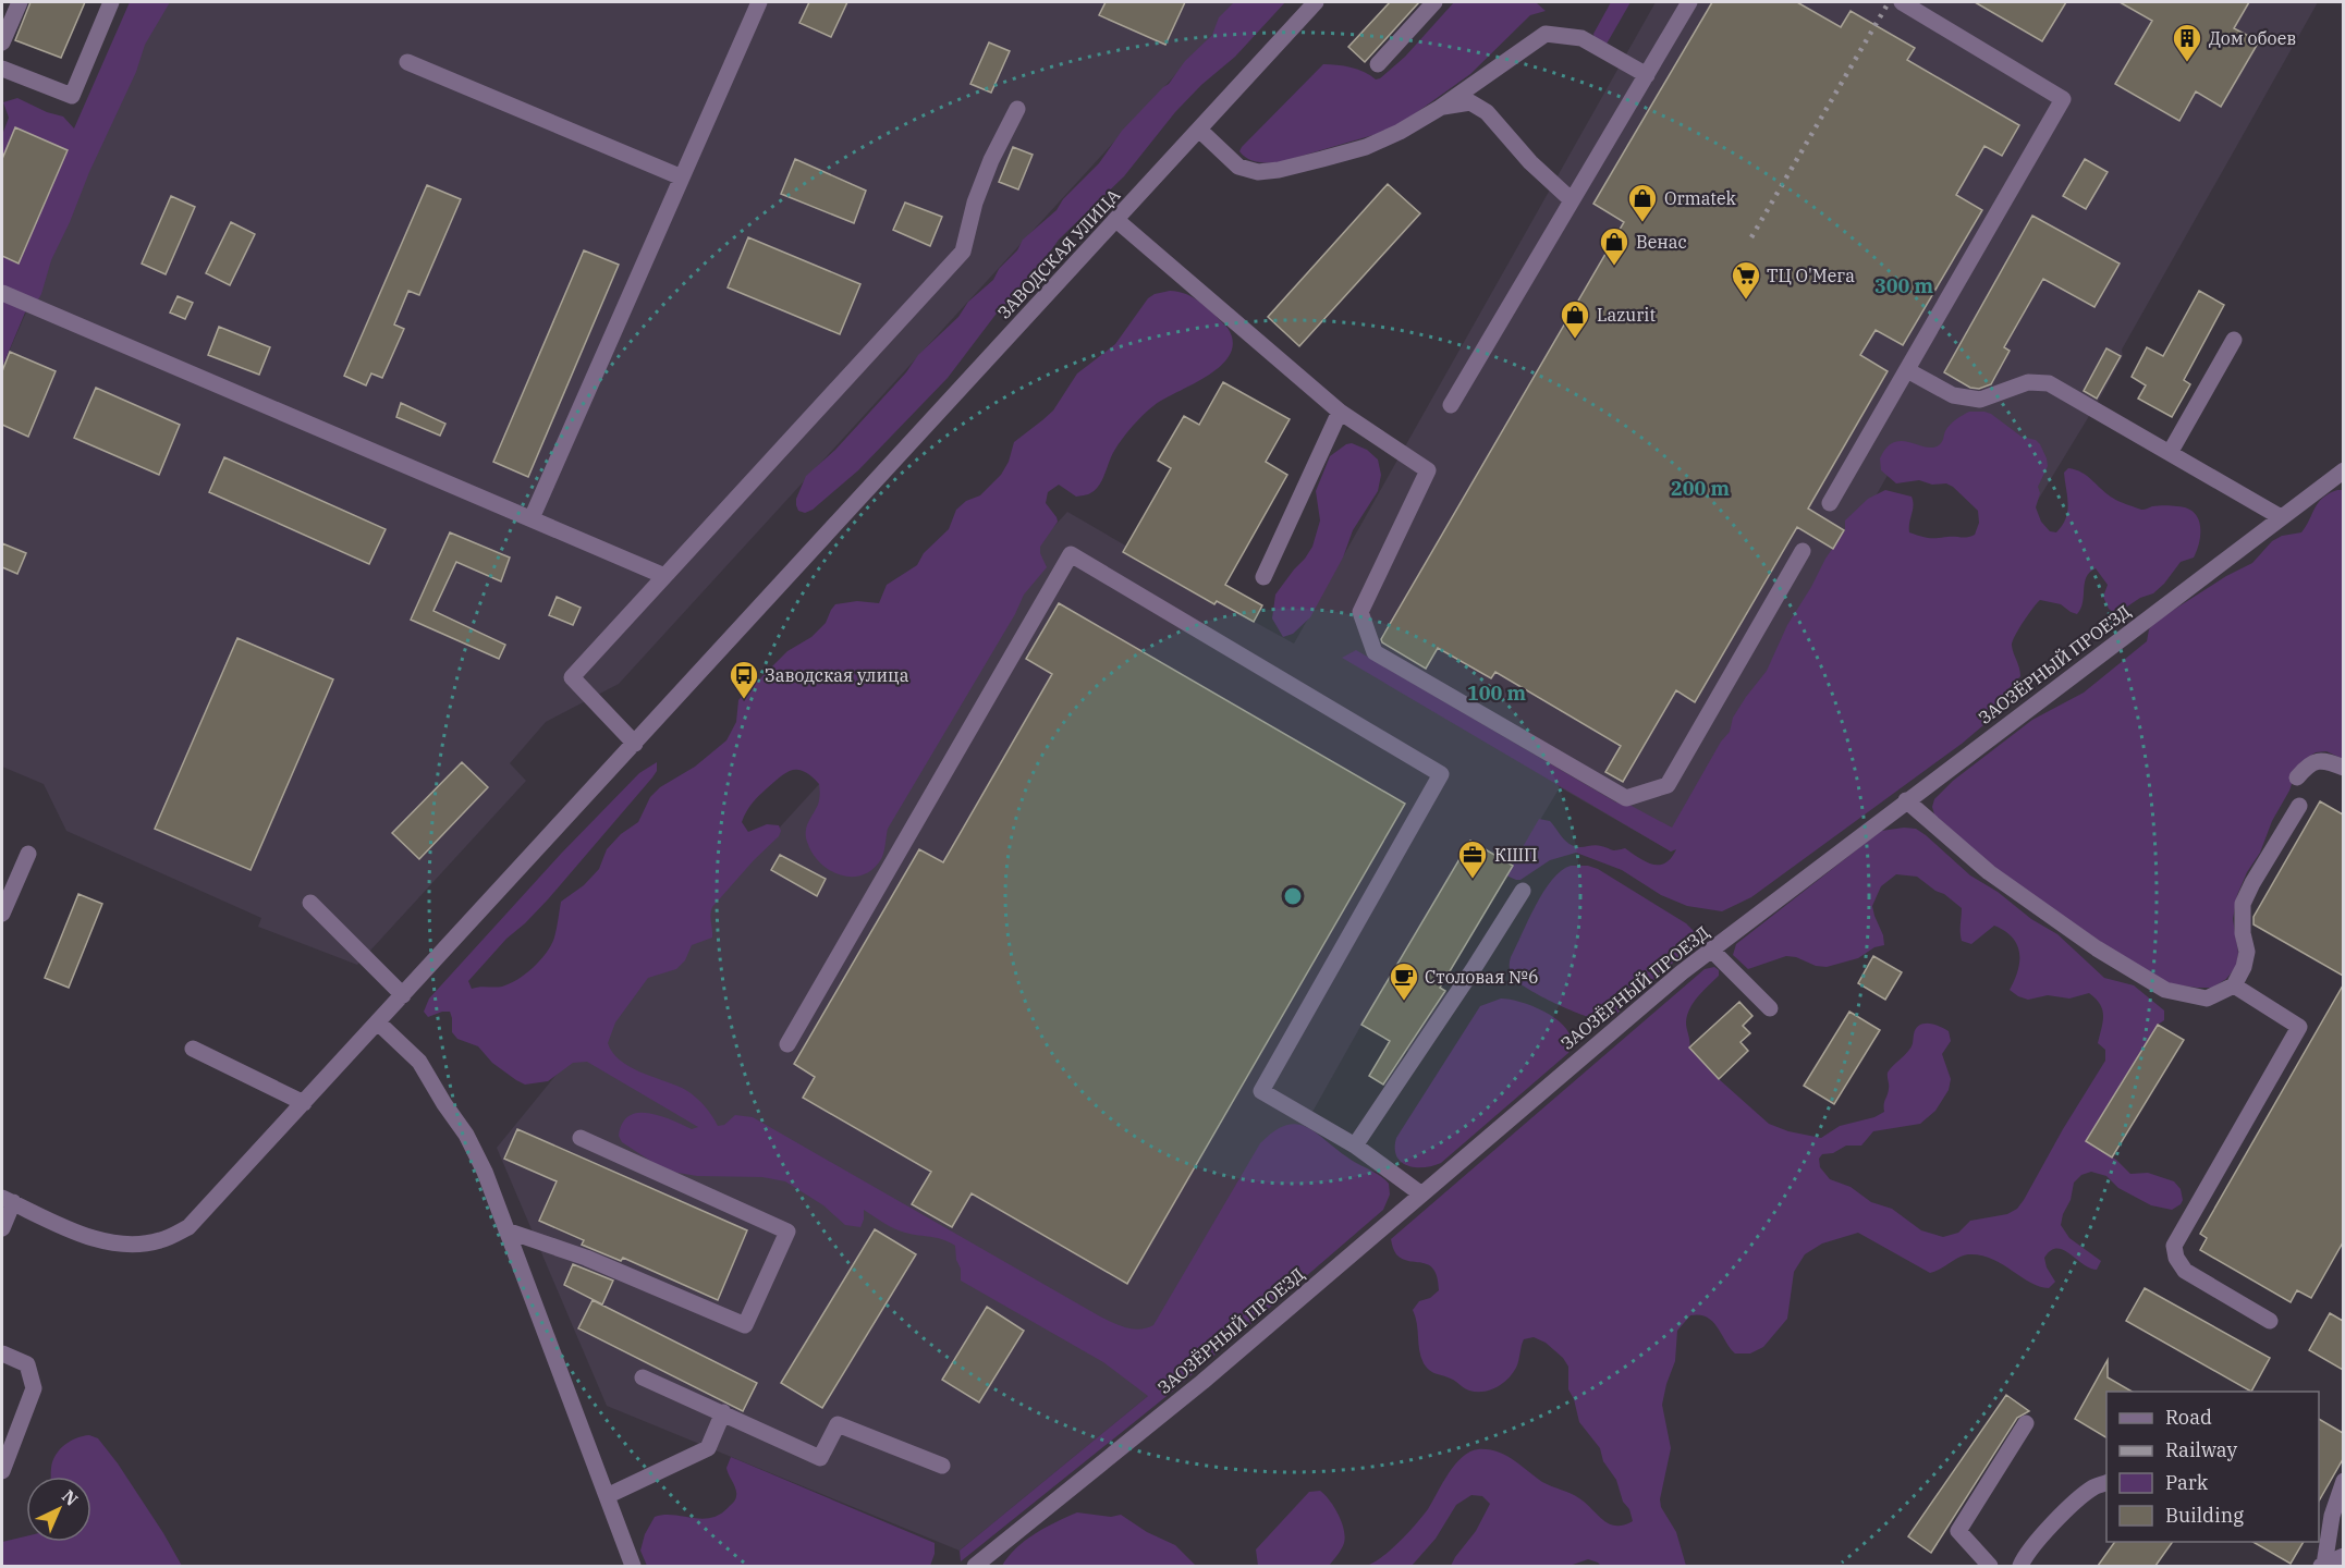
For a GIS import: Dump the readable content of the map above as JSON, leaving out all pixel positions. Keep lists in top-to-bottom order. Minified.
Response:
{"streets":{"street":["ЗАВОДСКАЯ УЛИЦА","ЗАОЗЁРНЫЙ ПРОЕЗД"]},"places":{"building":["Дом обоев"],"shop":["Ormatek","Венас","Lazurit"],"supermarket":["ТЦ О'Мега"],"bus stop":["Заводская улица"],"office":["КШП"],"cafe":["Столовая №6"]},"legend":["Road","Railway","Park","Building"],"north":"top right","rings":["300 m","200 m","100 m"]}
